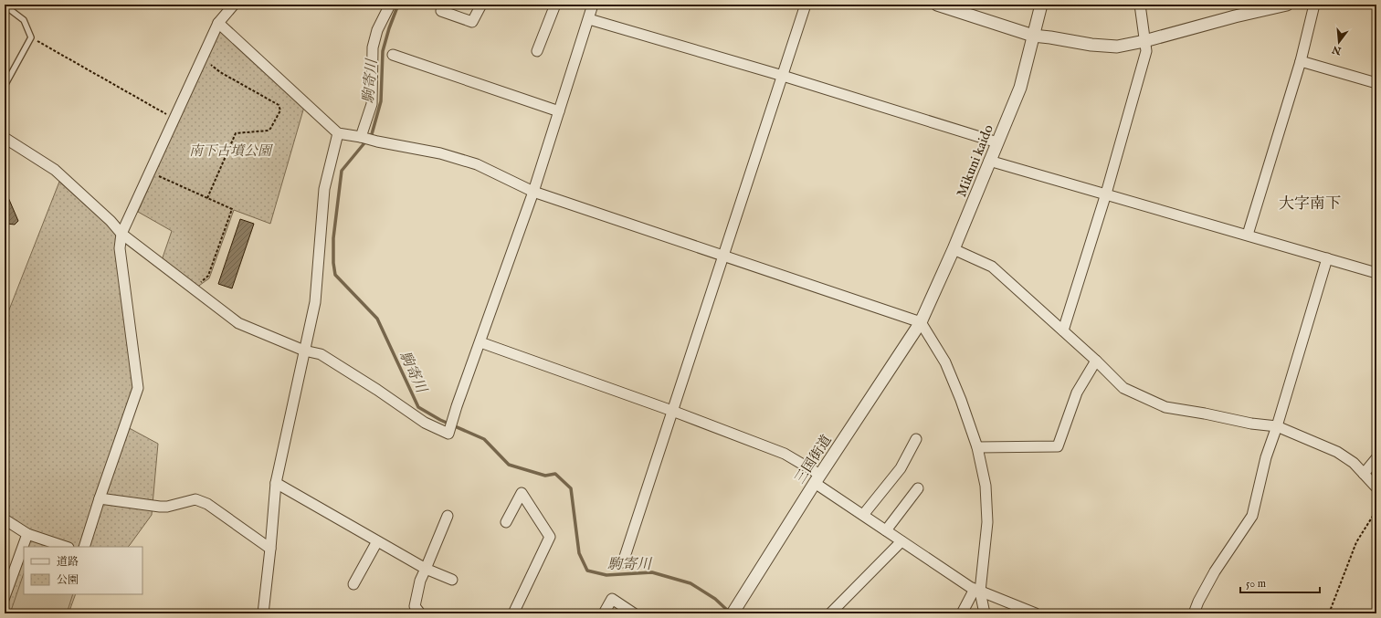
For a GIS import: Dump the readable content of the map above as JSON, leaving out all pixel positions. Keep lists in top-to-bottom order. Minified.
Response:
{"streets":{"street":["Mikuni kaido","三国街道"]},"crossings":[["Mikuni kaido","三国街道"]],"districts":["大字南下"],"water":["駒寄川"],"parks":["南下古墳公園"],"legend":["道路","公園"],"scale_bar":"50 m","north":"bottom"}
